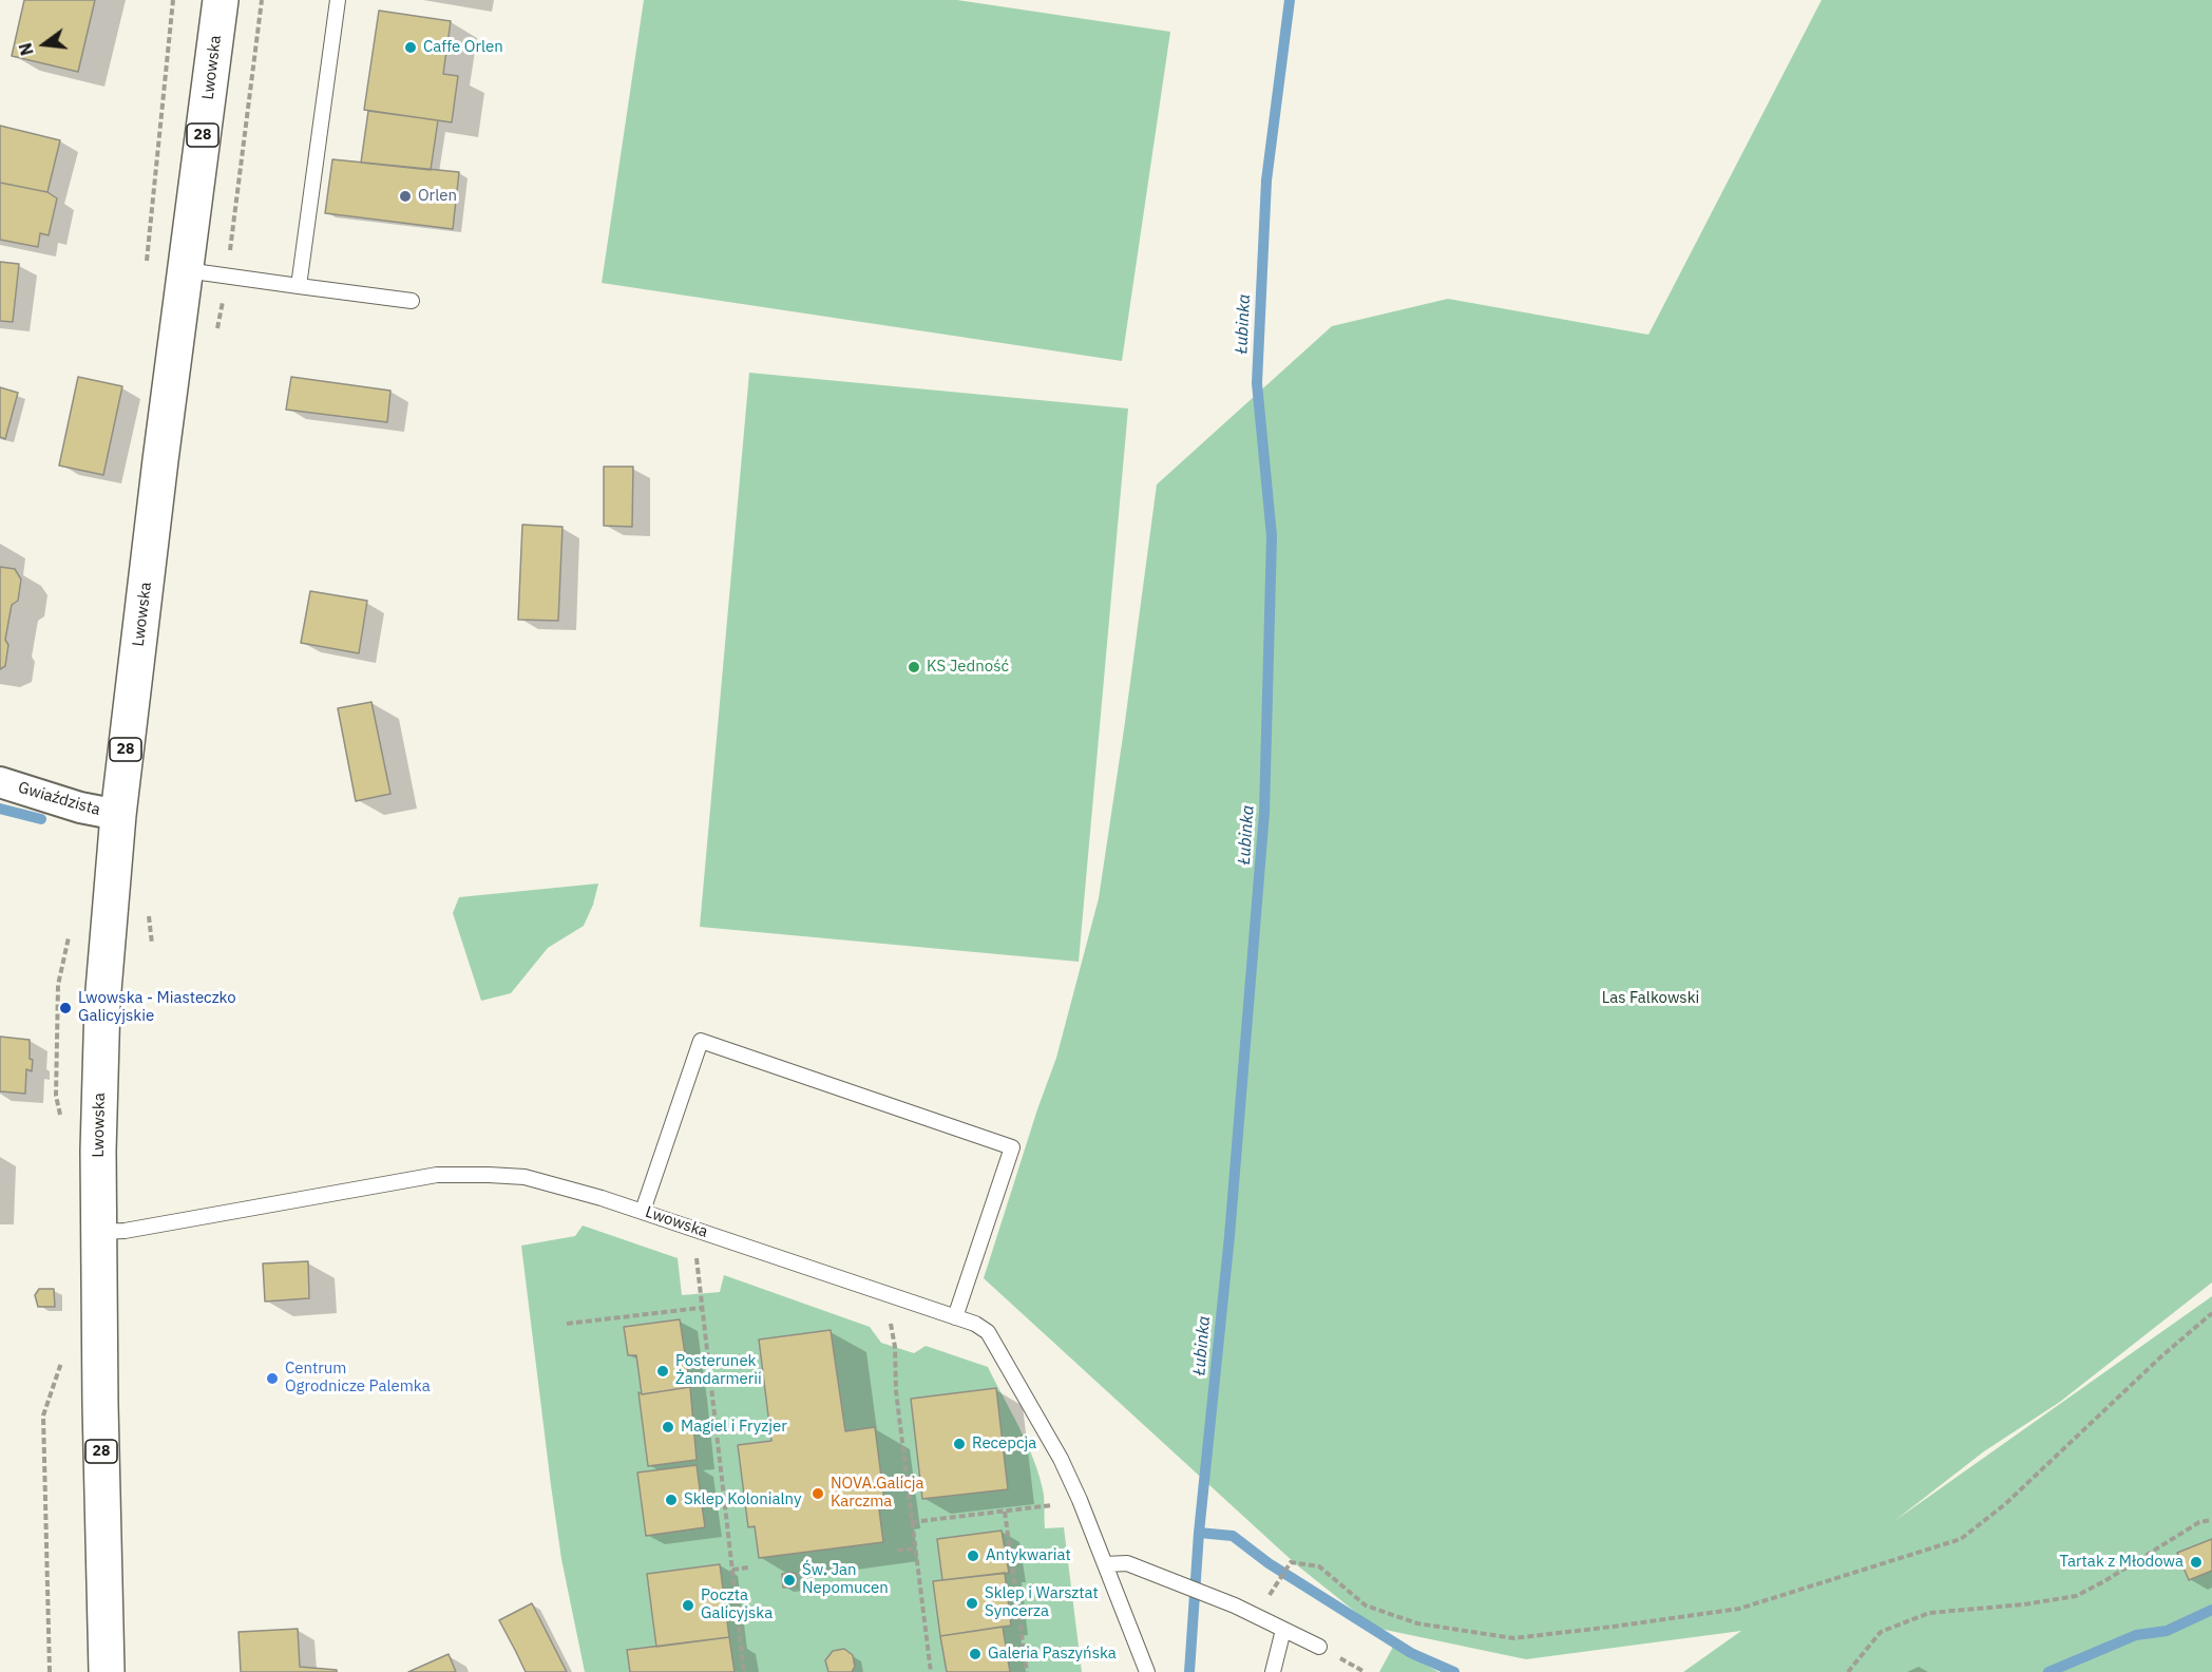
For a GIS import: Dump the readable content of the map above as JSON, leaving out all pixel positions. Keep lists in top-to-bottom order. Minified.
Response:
{"streets":{"main road":["Lwowska","28"],"street":["Gwiaździsta"]},"crossings":[["Lwowska","Gwiaździsta"]],"water":["Łubinka"],"parks":["Las Falkowski"],"places":["Caffe Orlen","Orlen","KS Jedność","Lwowska - Miasteczko Galicyjskie","Posterunek Żandarmerii","Centrum Ogrodnicze Palemka","Magiel i Fryzjer","Recepcja","NOVA.Galicja Karczma","Sklep Kolonialny","Antykwariat","Tartak z Młodowa","Św. Jan Nepomucen","Sklep i Warsztat Syncerza","Poczta Galicyjska","Galeria Paszyńska"],"north":"left"}
